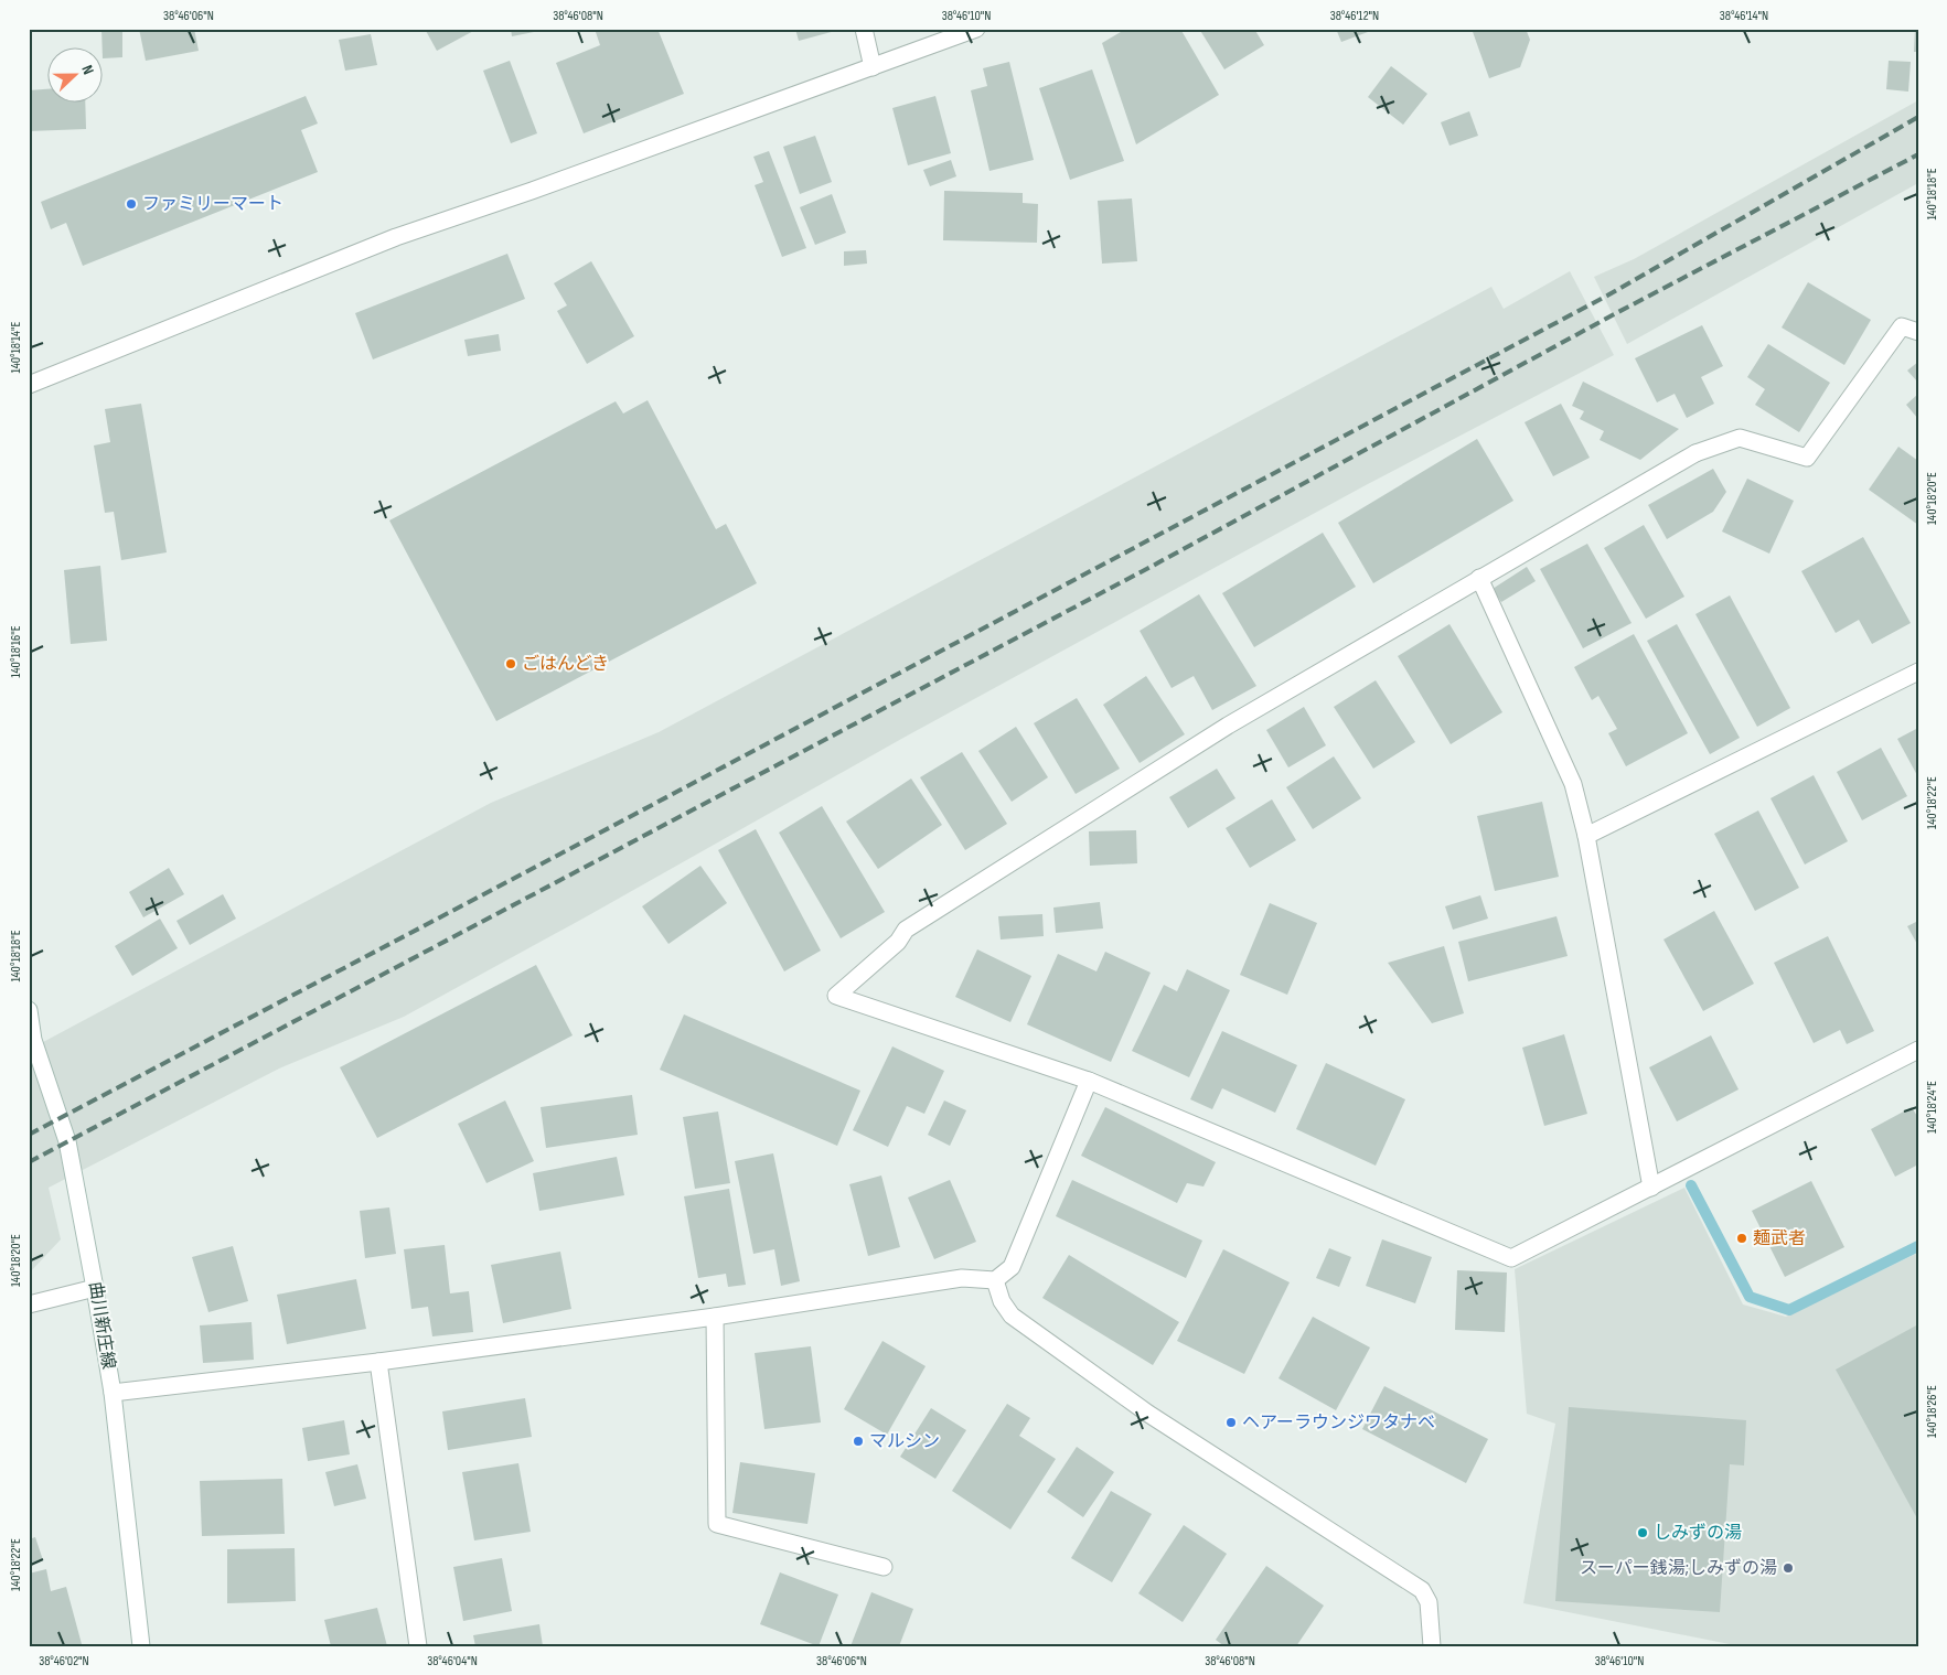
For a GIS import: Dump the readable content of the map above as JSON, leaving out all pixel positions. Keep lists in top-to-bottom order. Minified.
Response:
{"streets":{"street":["曲川新庄線"]},"places":["ファミリーマート","ごはんどき","麺武者","ヘアーラウンジワタナベ","マルシン","しみずの湯","スーパー銭湯;しみずの湯"],"north":"right","coordinates":["38°46'06\"N","38°46'08\"N","38°46'10\"N","38°46'12\"N","38°46'14\"N","140°18'18\"E","140°18'14\"E","140°18'20\"E","140°18'16\"E","140°18'22\"E","140°18'24\"E","140°18'26\"E","38°46'02\"N","38°46'04\"N"]}
